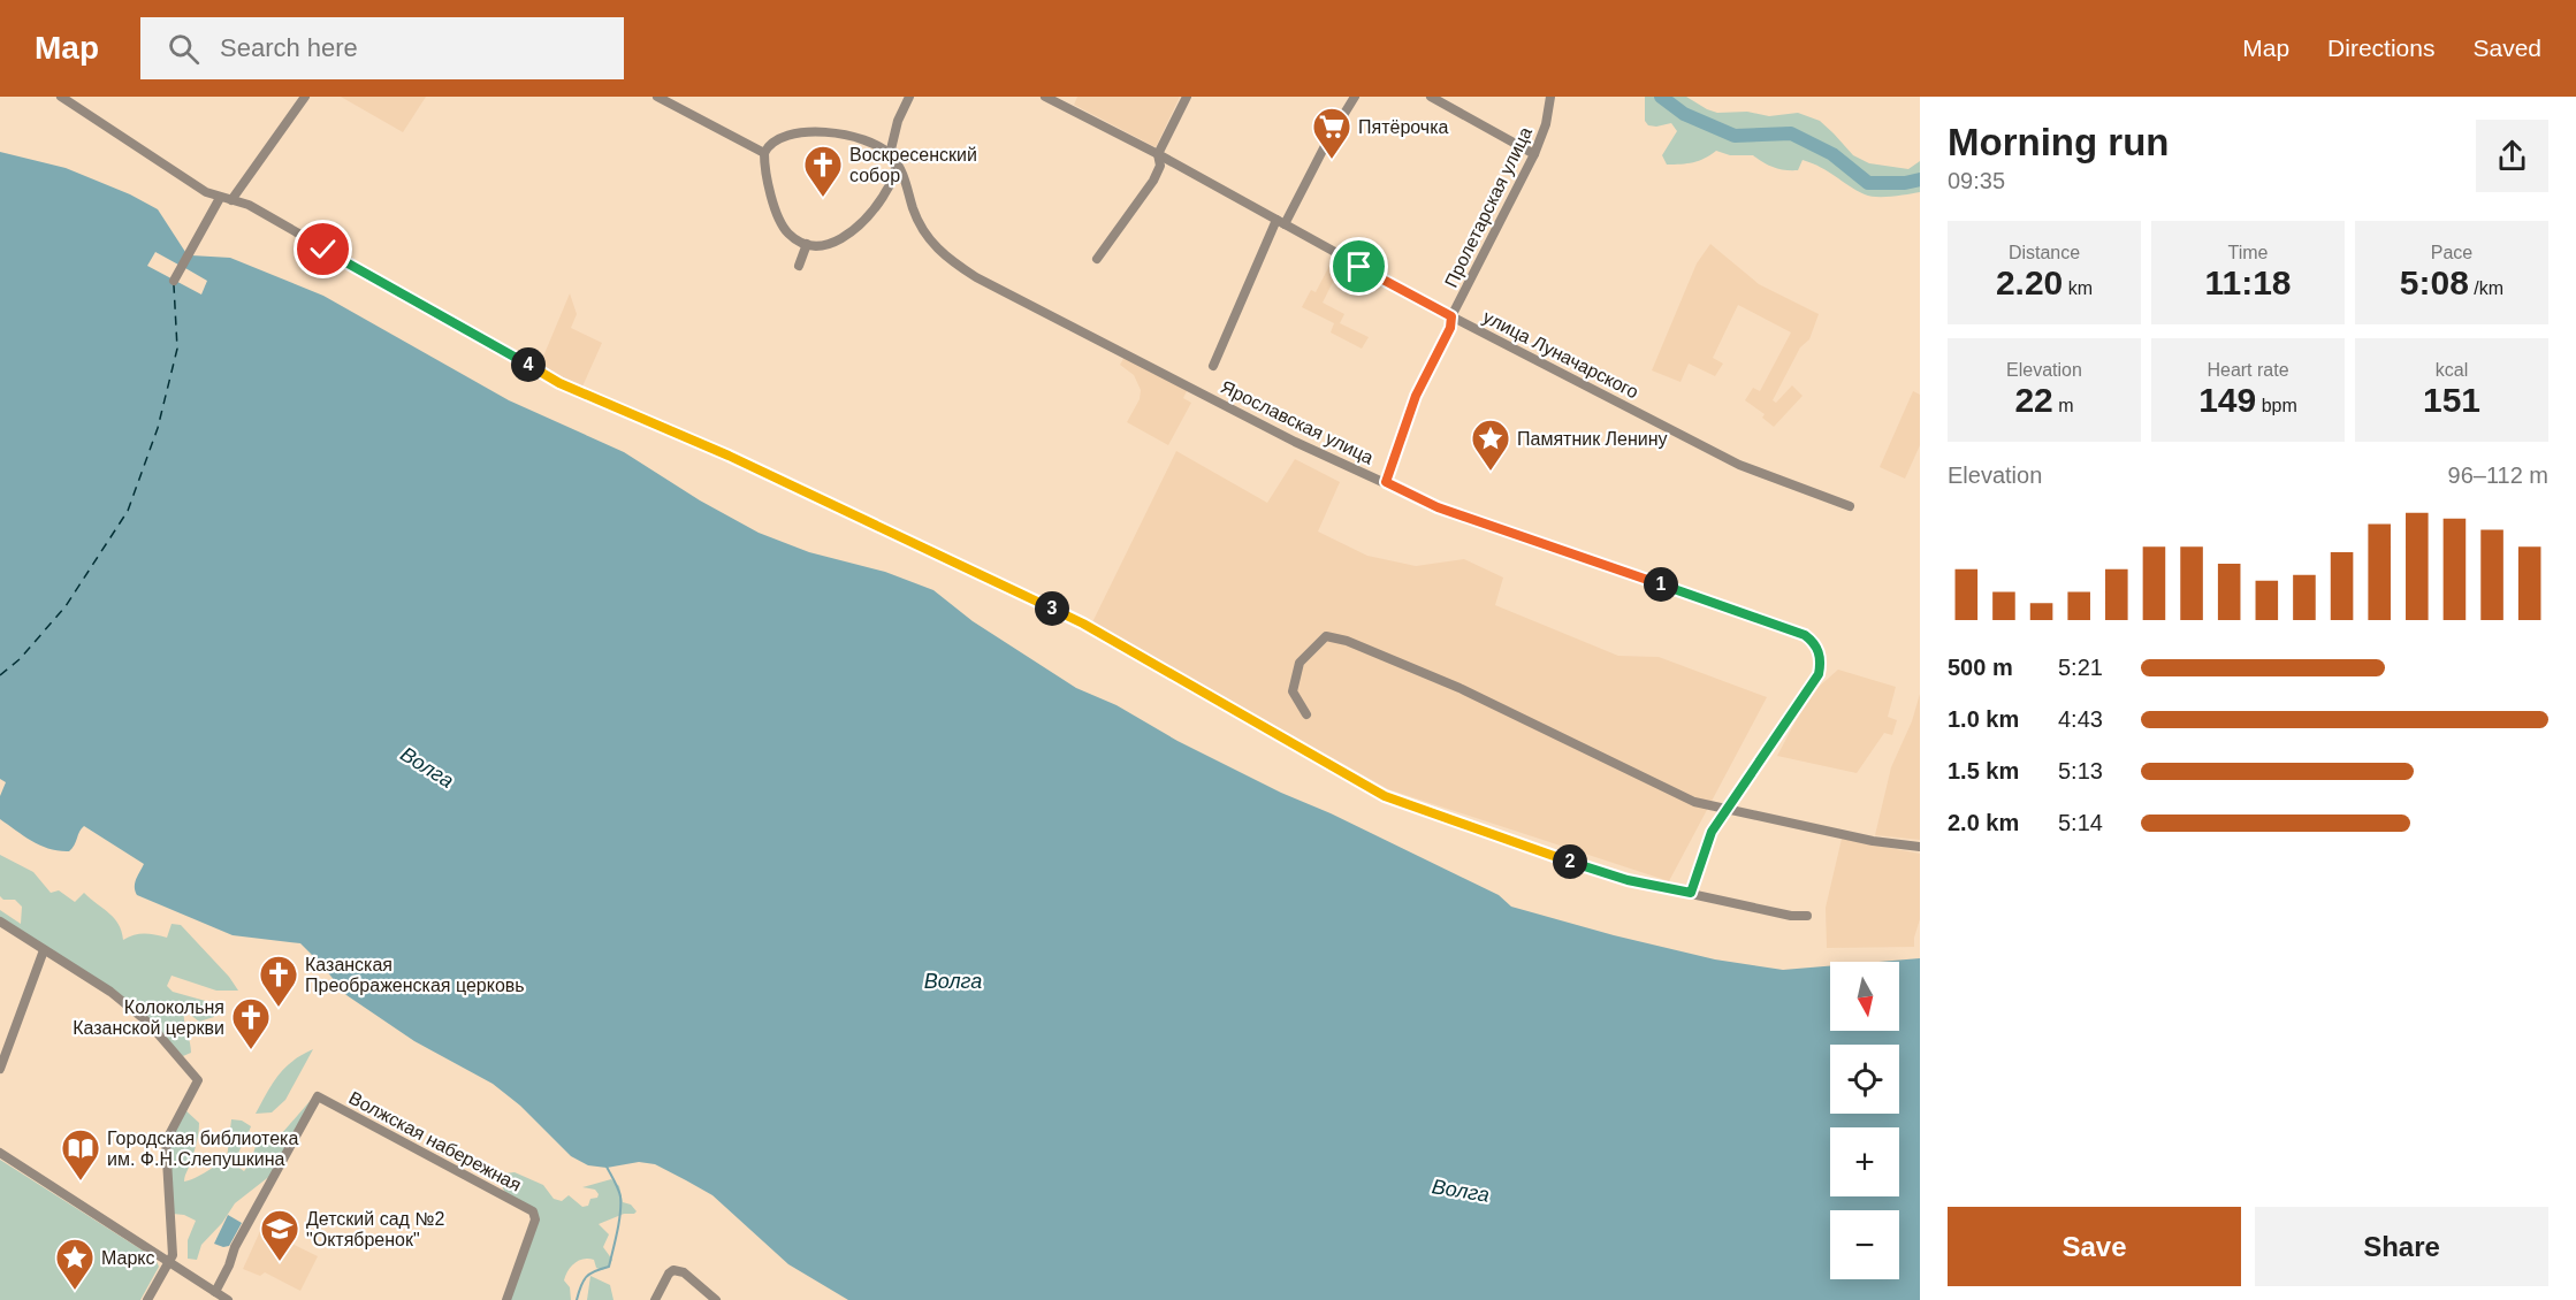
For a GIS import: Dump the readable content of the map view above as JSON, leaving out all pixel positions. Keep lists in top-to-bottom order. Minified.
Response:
{"streets":{"street":["Пролетарская улица","улица Луначарского","Ярославская улица","Волжская набережная"]},"crossings":[["Пролетарская улица","улица Луначарского"],["Пролетарская улица","Ярославская улица"]],"water":["Волга"],"places":{"supermarket":["Пятёрочка"],"church":["Воскресенский собор","Казанская Преображенская церковь","Колокольня Казанской церкви"],"place":["Памятник Ленину","Маркс"],"library":["Городская библиотека им. Ф.Н.Слепушкина"],"school or university":["Детский сад №2 \"Октябренок\""]},"north":"bottom","page":{"header":"Map","search":"Search here","nav":["Map","Directions","Saved"],"heading":["Morning run","09:35"],"stats":[["Distance","2.20 km"],["Time","11:18"],["Pace","5:08 /km"],["Elevation","22 m"],["Heart rate","149 bpm"],["kcal","151"]],"pins":["4","1","3","2"],"chart":["Elevation","96–112 m"],"list":[{"name":"500 m","note":"5:21"},{"name":"1.0 km","note":"4:43"},{"name":"1.5 km","note":"5:13"},{"name":"2.0 km","note":"5:14"}],"map_buttons":["+","−"],"buttons":["Save","Share"]}}
